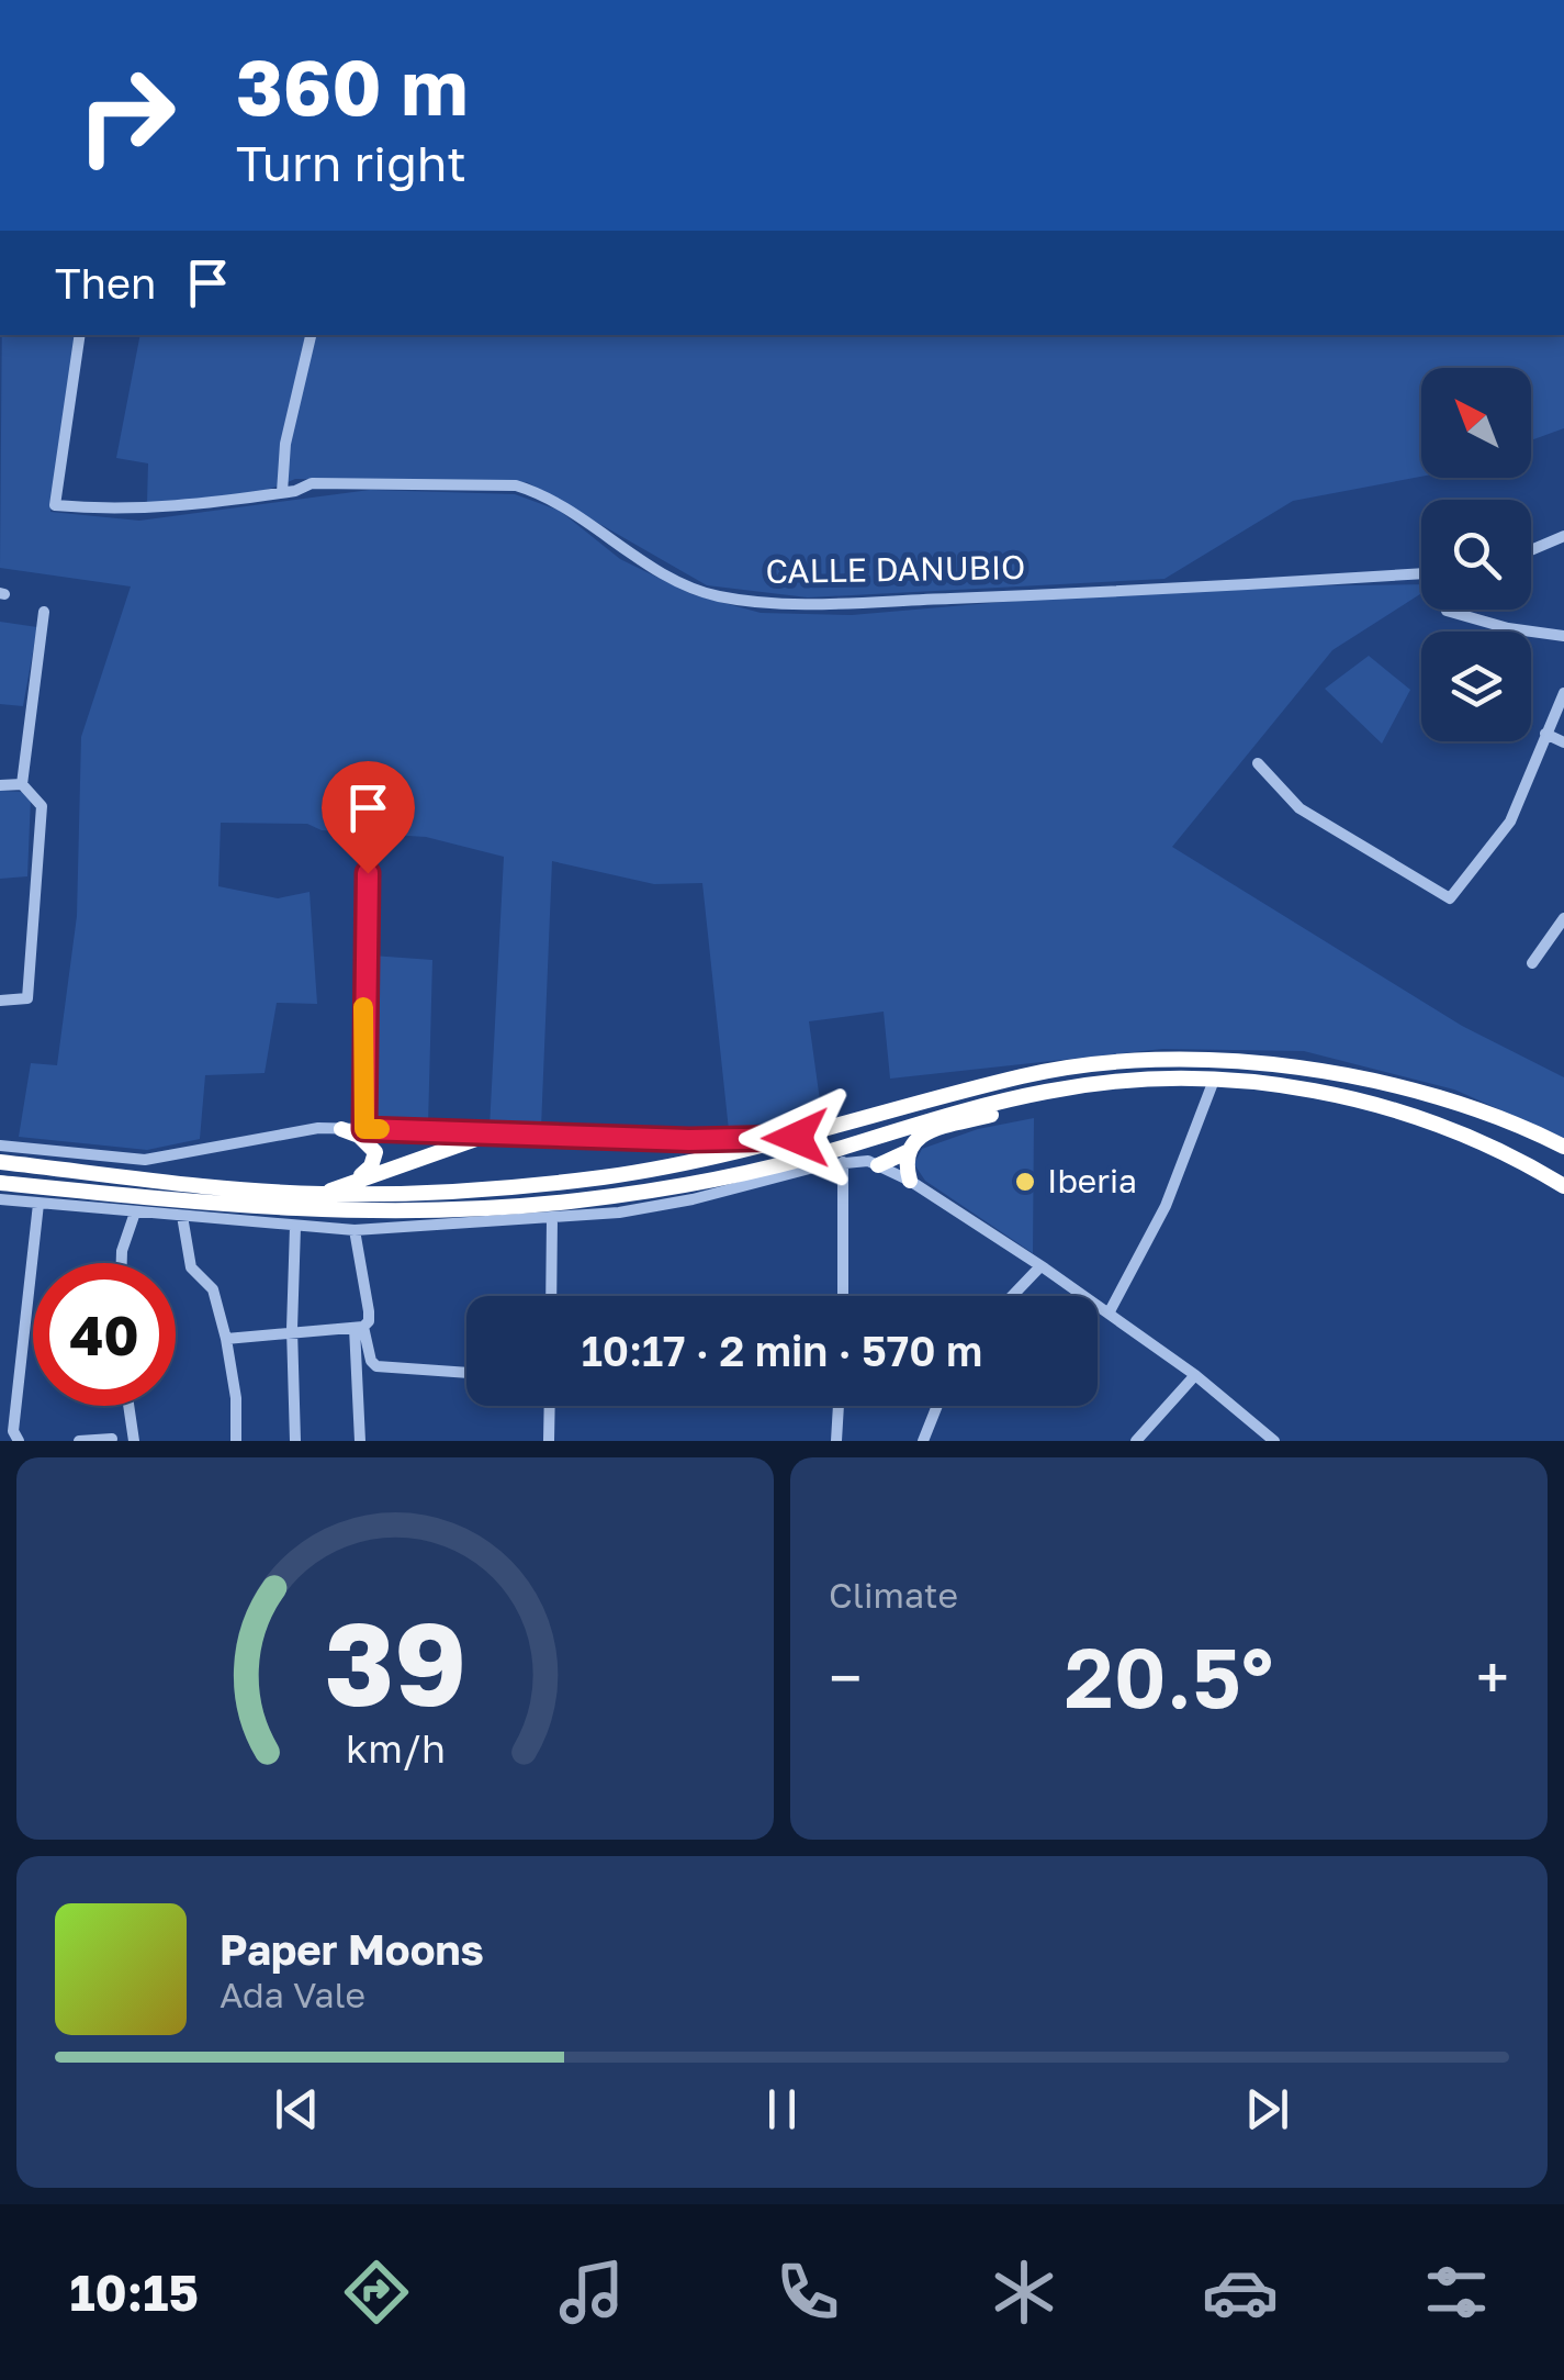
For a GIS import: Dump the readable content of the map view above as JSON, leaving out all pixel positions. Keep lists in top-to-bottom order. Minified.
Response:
{"streets":{"street":["CALLE DANUBIO"]},"places":["Iberia"],"north":"top left","page":{"turn":["360 m","Turn right"],"then":"Then","limit":"40","trip":"10:17 · 2 min · 570 m","tile":"Climate","heat":["−","20.5°","+"],"song":["Paper Moons","Ada Vale"],"tabs":"10:15","gauge":["39","km/h"]}}
